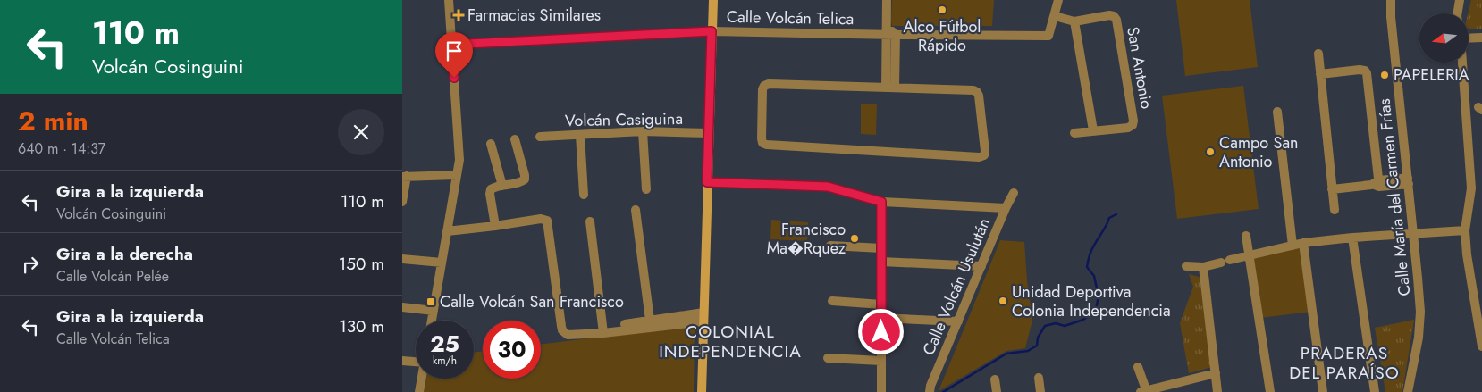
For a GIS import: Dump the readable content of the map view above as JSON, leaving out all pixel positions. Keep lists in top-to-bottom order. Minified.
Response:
{"streets":{"street":["Calle Volcán Telica","San Antonio","Volcán Casiguina","Calle María del Carmen Frías","Calle Volcán Usulután"]},"crossings":[["Calle Volcán Telica","San Antonio"]],"districts":["COLONIAL INDEPENDENCIA","PRADERAS DEL PARAÍSO"],"places":{"other":["Alco Fútbol Rápido","PAPELERIA","Campo San Antonio","Francisco Ma�Rquez","Unidad Deportiva Colonia Independencia"],"health":["Farmacias Similares"],"transit":["Calle Volcán San Francisco"]},"north":"left","page":{"turn":["110 m","Volcán Cosinguini"],"heading":["2 min","640 m · 14:37"],"list":[{"name":"Gira a la izquierda","note":"Volcán Cosinguini","value":"110 m"},{"name":"Gira a la derecha","note":"Calle Volcán Pelée","value":"150 m"},{"name":"Gira a la izquierda","note":"Calle Volcán Telica","value":"130 m"}],"speed":"25 km/h","limit":"30"}}
